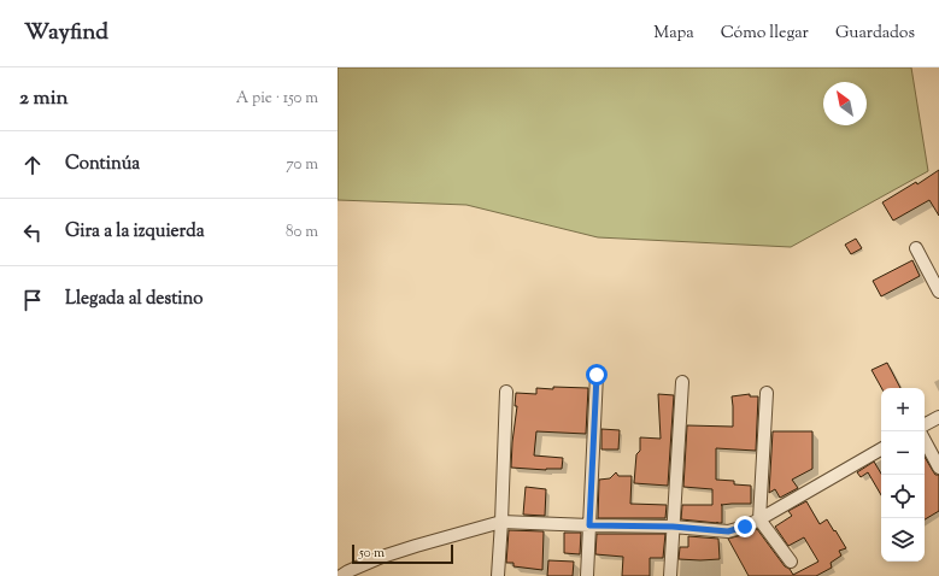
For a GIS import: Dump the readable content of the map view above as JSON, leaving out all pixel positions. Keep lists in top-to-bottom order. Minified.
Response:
{"scale_bar":"50 m","north":"top left","page":{"header":"Wayfind","nav":["Mapa","Cómo llegar","Guardados"],"heading":["2 min","A pie · 150 m"],"list":[["Continúa","70 m"],["Gira a la izquierda","80 m"],"Llegada al destino"],"map_buttons":["+","−"],"scale":"50 m"}}
